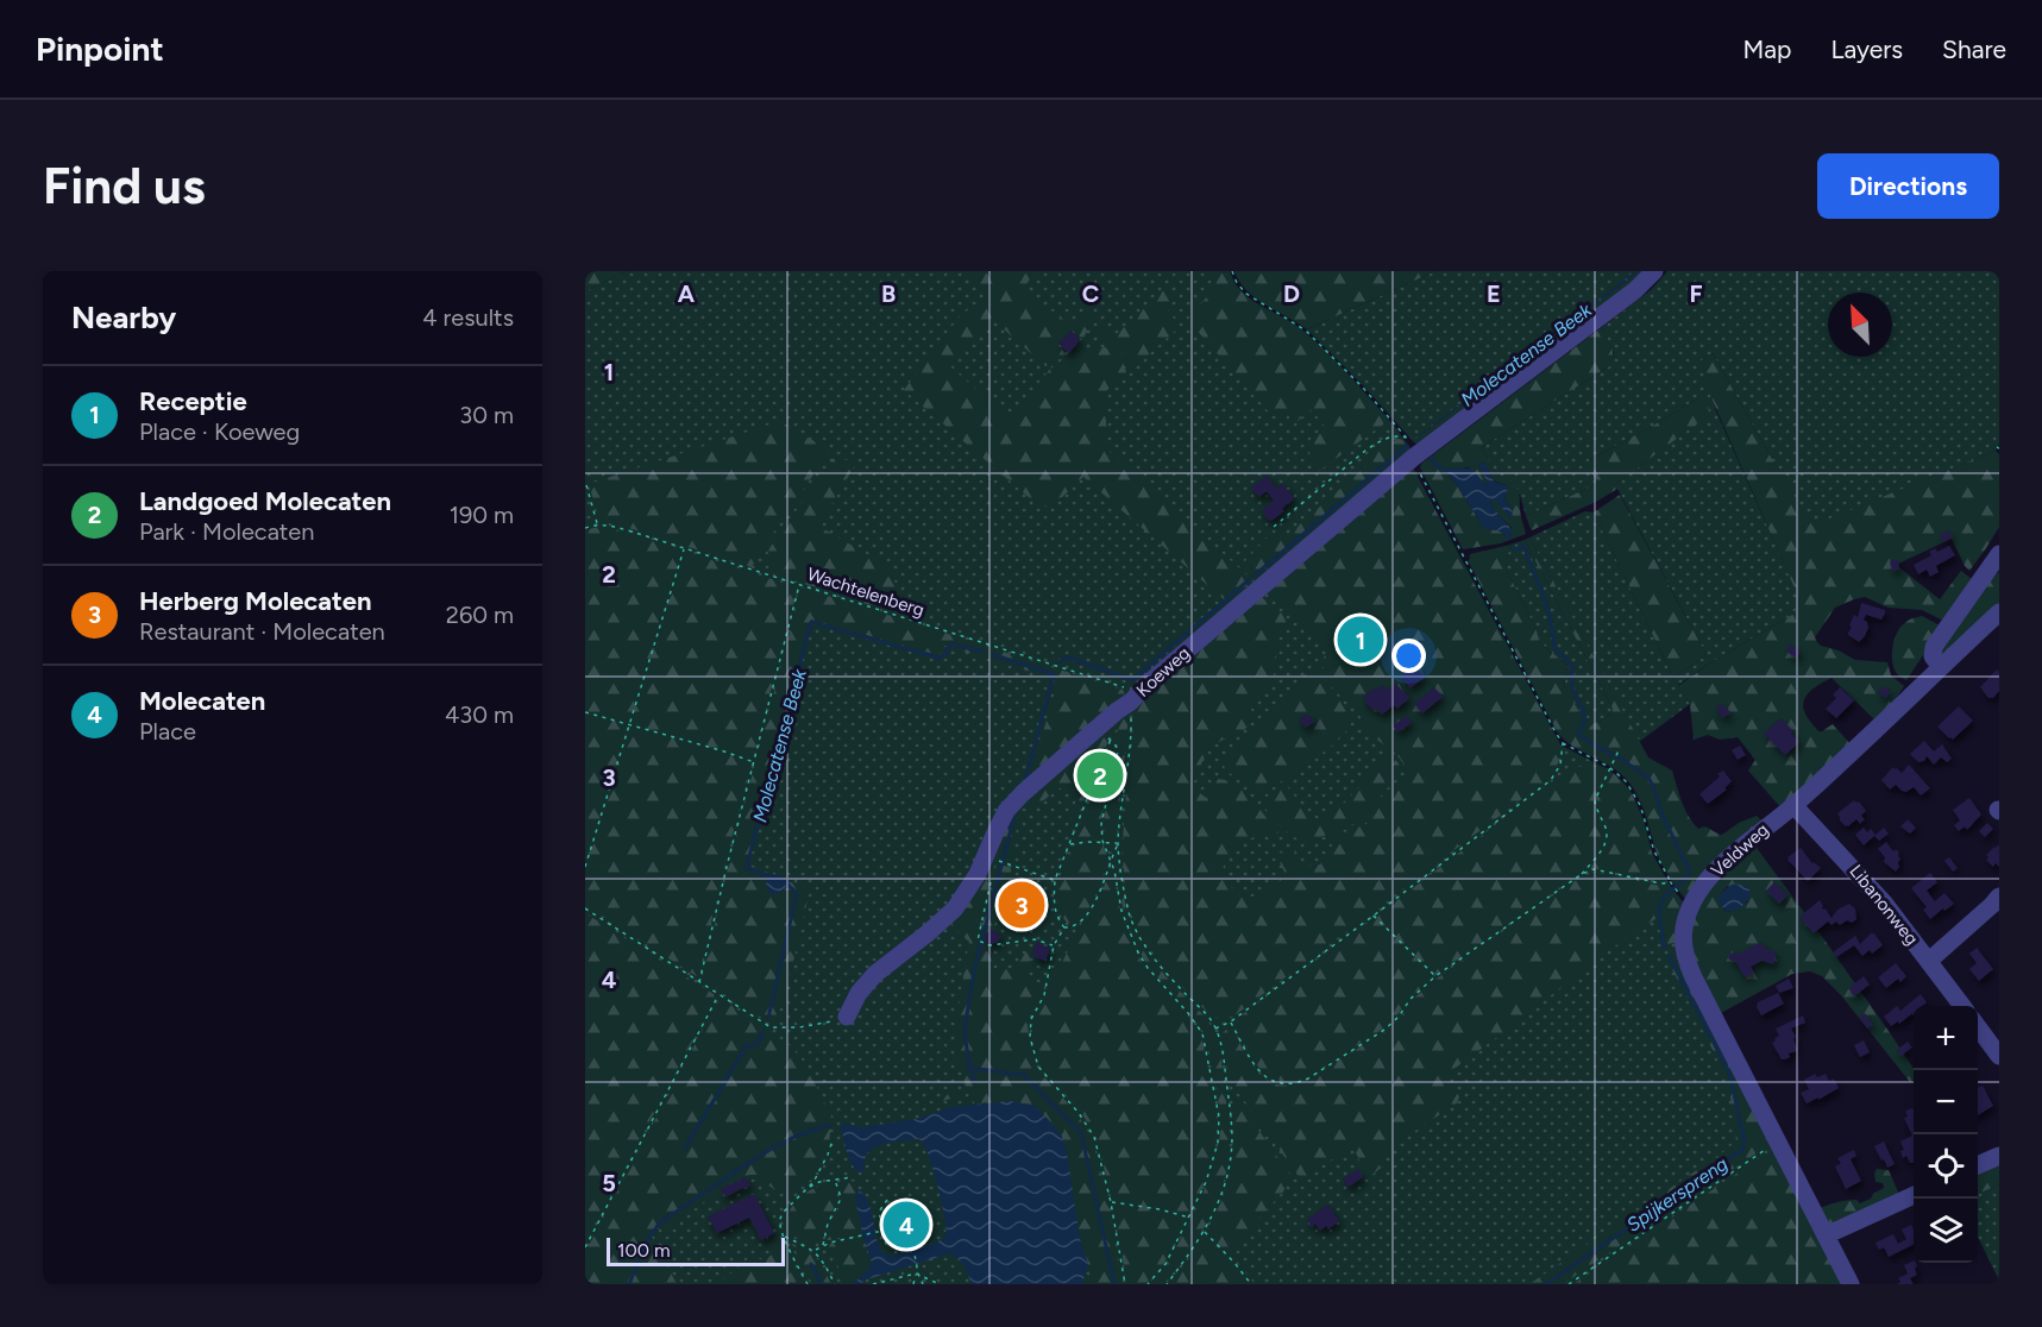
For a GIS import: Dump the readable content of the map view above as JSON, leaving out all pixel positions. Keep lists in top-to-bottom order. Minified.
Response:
{"streets":{"street":["Koeweg","Veldweg","Libanonweg"],"path":["Wachtelenberg"]},"crossings":[["Wachtelenberg","Koeweg"],["Veldweg","Libanonweg"]],"water":["Molecatense Beek","Spijkerspreng"],"scale_bar":"100 m","north":"top left","page":{"header":"Pinpoint","nav":["Map","Layers","Share"],"buttons":"Directions","title":"Find us","heading":["Nearby","4 results"],"list":[{"mark":"1","name":"Receptie","note":"Place · Koeweg","value":"30 m"},{"mark":"2","name":"Landgoed Molecaten","note":"Park · Molecaten","value":"190 m"},{"mark":"3","name":"Herberg Molecaten","note":"Restaurant · Molecaten","value":"260 m"},{"mark":"4","name":"Molecaten","note":"Place","value":"430 m"}],"pins":["1","2","3","4"],"map_buttons":["+","−"],"scale":"100 m"},"grid":{"columns":["A","B","C","D","E","F"],"rows":["1","2","3","4","5"]}}
